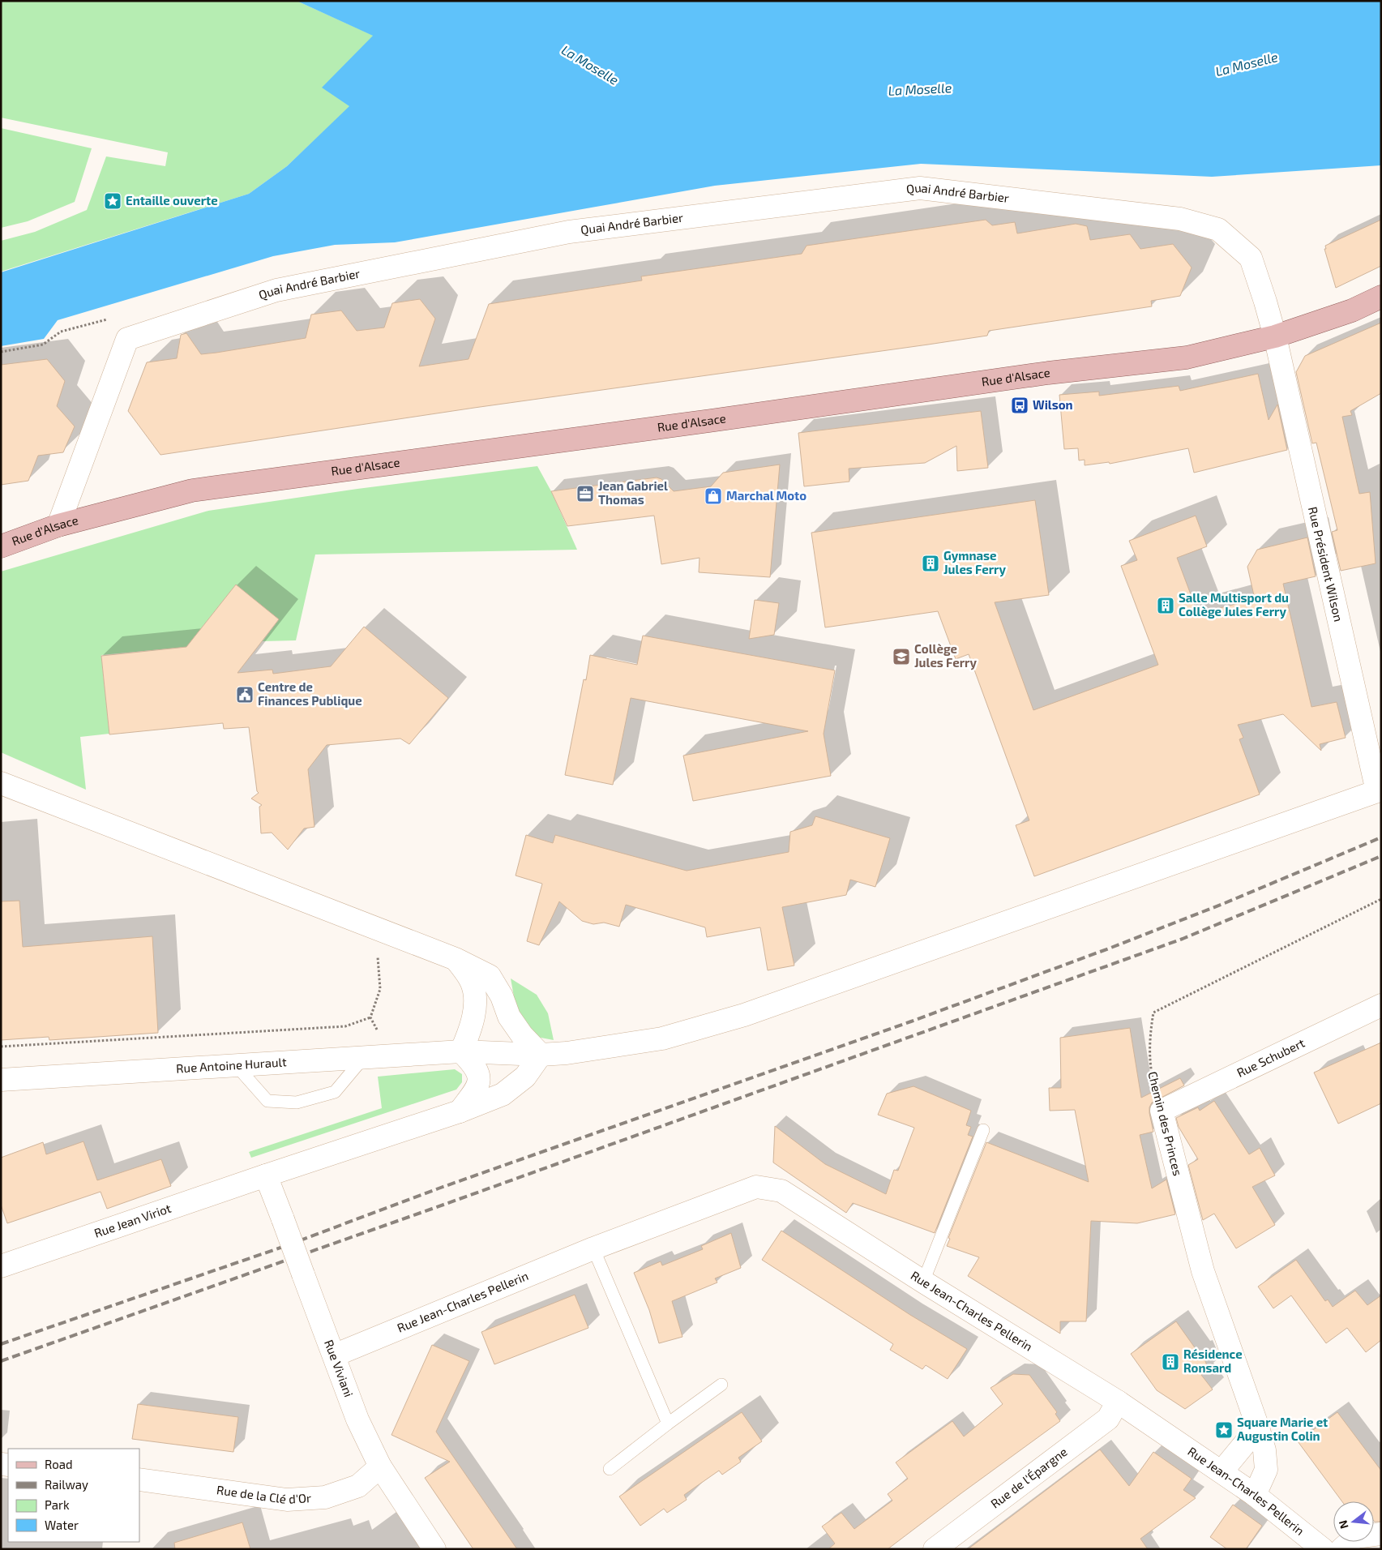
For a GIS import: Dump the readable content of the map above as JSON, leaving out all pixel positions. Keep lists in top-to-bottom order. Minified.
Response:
{"streets":{"main road":["Rue d'Alsace"],"street":["Quai André Barbier","Rue Président Wilson","Rue Schubert","Rue Antoine Hurault","Chemin des Princes","Rue Jean Viriot","Rue Jean-Charles Pellerin","Rue Viviani","Rue de l'Épargne","Rue de la Clé d'Or"]},"crossings":[["Quai André Barbier","Rue d'Alsace"],["Quai André Barbier","Rue Président Wilson"],["Rue d'Alsace","Rue Président Wilson"],["Rue Président Wilson","Rue Antoine Hurault"],["Rue Schubert","Chemin des Princes"],["Rue Antoine Hurault","Rue Jean Viriot"],["Chemin des Princes","Rue Jean-Charles Pellerin"],["Rue Jean Viriot","Rue Viviani"],["Rue Jean-Charles Pellerin","Rue Viviani"],["Rue Jean-Charles Pellerin","Rue de l'Épargne"],["Rue Viviani","Rue de la Clé d'Or"]],"water":["La Moselle"],"places":{"place":["Entaille ouverte","Square Marie et Augustin Colin"],"bus stop":["Wilson"],"office":["Jean Gabriel Thomas"],"shop":["Marchal Moto"],"building":["Gymnase Jules Ferry","Salle Multisport du Collège Jules Ferry","Résidence Ronsard"],"school or university":["Collège Jules Ferry"],"public building":["Centre de Finances Publique"]},"legend":["Road","Railway","Park","Water"],"north":"left"}
